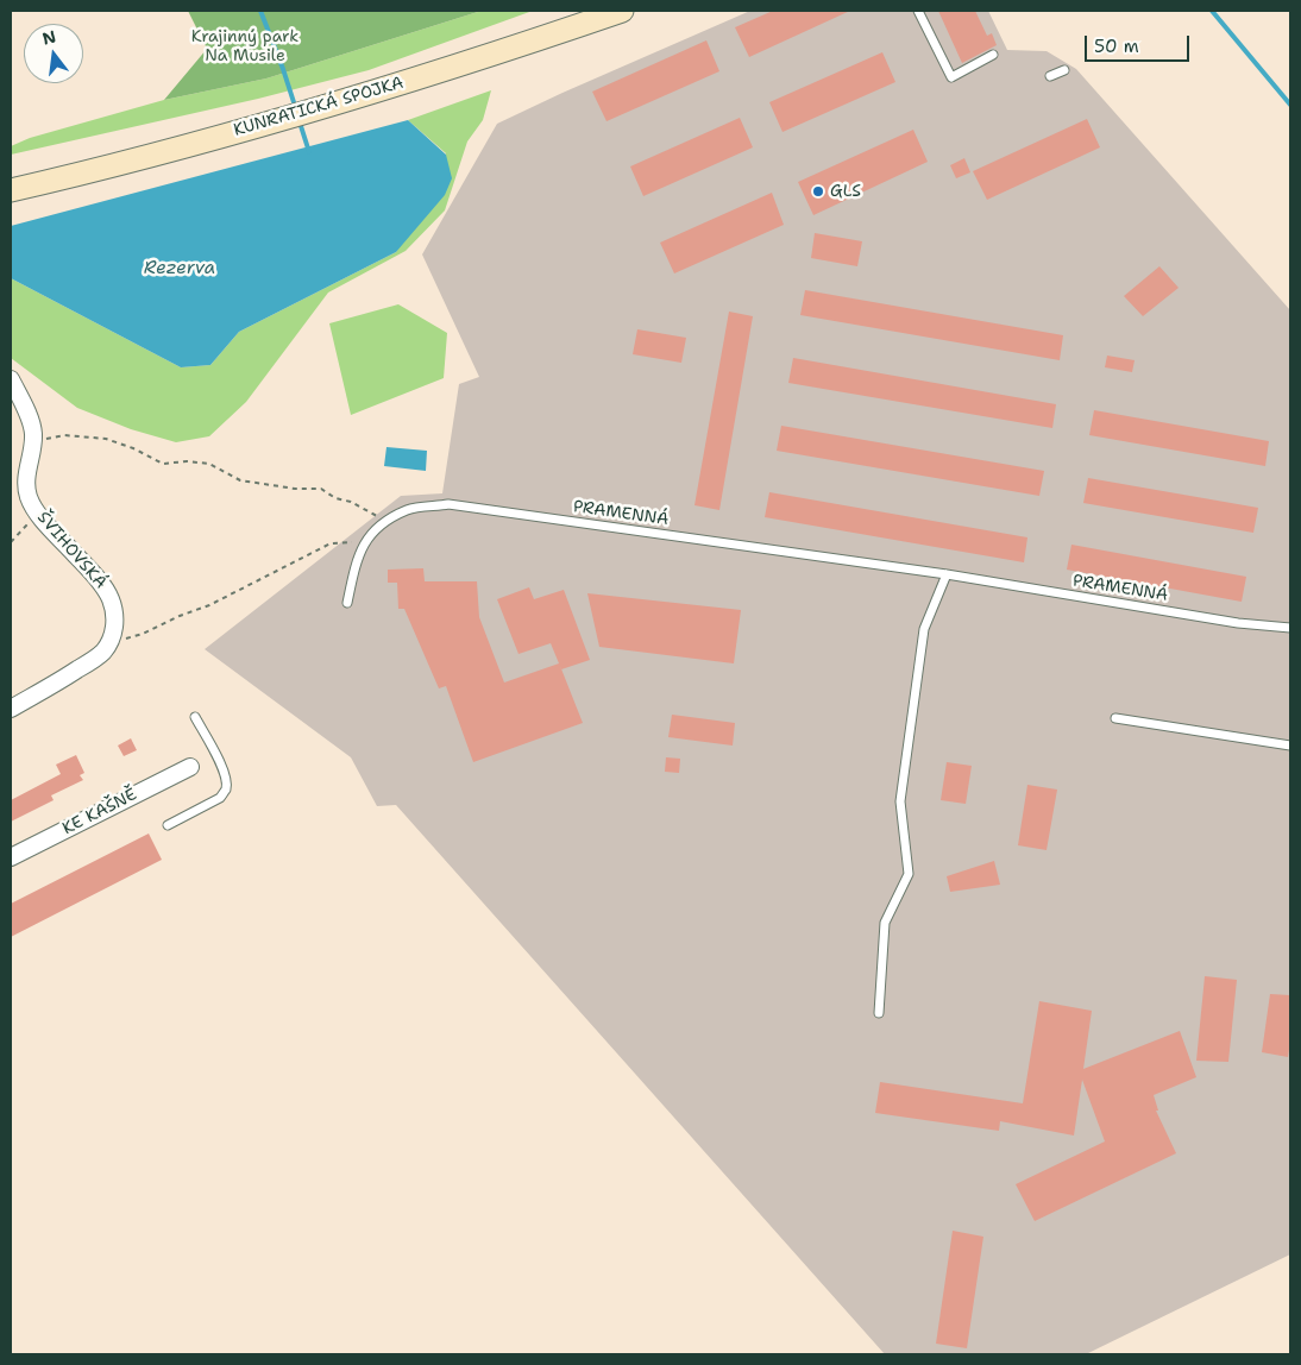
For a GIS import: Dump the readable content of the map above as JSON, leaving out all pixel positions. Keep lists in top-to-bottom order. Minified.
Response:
{"streets":{"main road":["KUNRATICKÁ SPOJKA"],"street":["ŠVIHOVSKÁ","KE KAŠNĚ"],"lane":["PRAMENNÁ"]},"water":["Rezerva"],"parks":["Krajinný park Na Musile"],"places":["GLS"],"scale_bar":"50 m","north":"top"}
